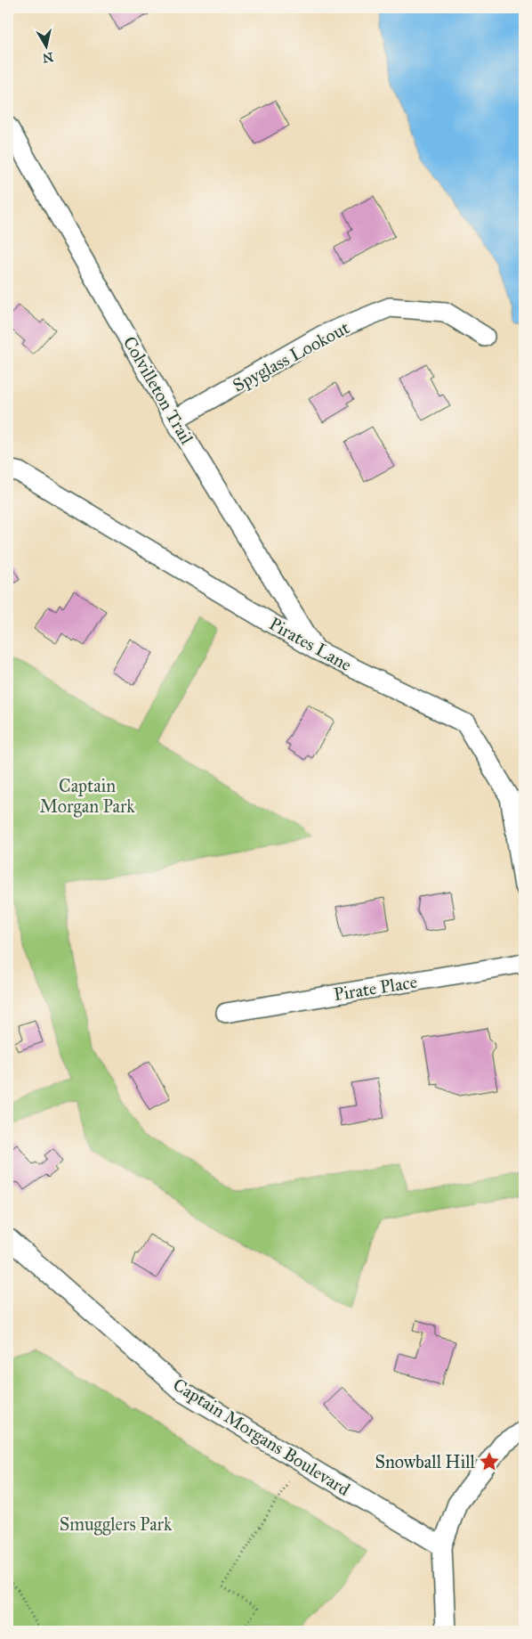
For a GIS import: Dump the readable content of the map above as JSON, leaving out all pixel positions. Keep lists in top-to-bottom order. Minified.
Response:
{"streets":{"street":["Spyglass Lookout","Colvilleton Trail","Pirates Lane","Pirate Place","Captain Morgans Boulevard"]},"crossings":[["Spyglass Lookout","Colvilleton Trail"],["Colvilleton Trail","Pirates Lane"]],"parks":["Captain Morgan Park","Smugglers Park"],"places":{"place":["Snowball Hill"]},"north":"bottom"}
